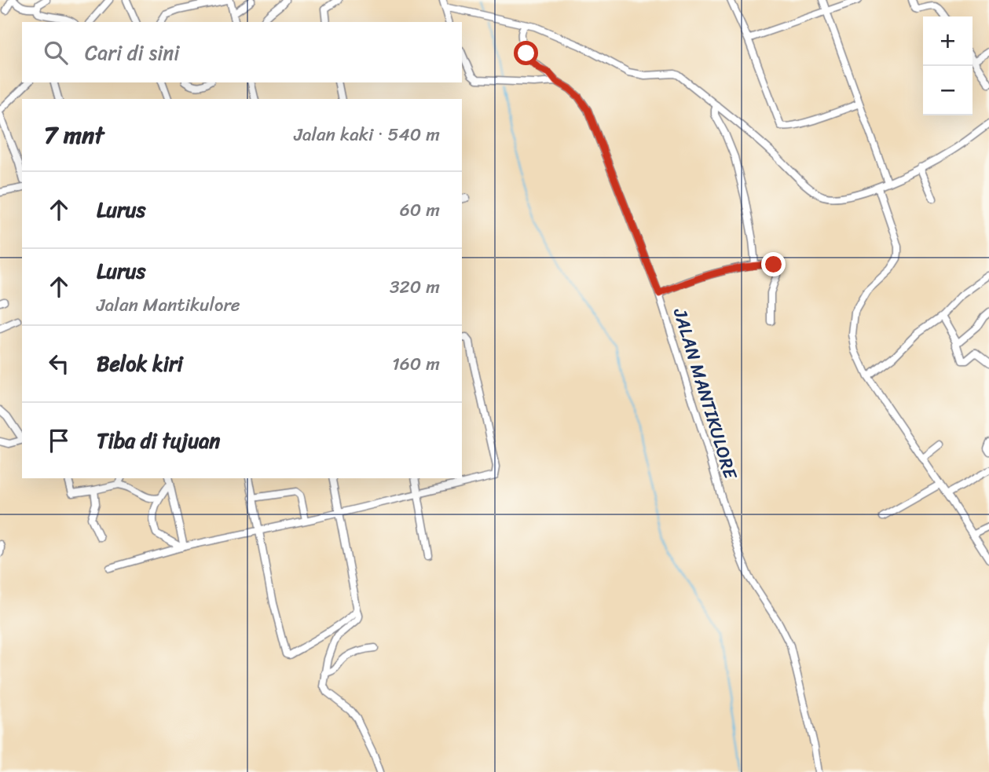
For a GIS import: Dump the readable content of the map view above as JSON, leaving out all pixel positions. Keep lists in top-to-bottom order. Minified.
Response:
{"streets":{"street":["JALAN MANTIKULORE"]},"page":{"map_buttons":["+","−"],"search":"Cari di sini","heading":["7 mnt","Jalan kaki · 540 m"],"list":[["Lurus","60 m"],["Lurus","Jalan Mantikulore","320 m"],["Belok kiri","160 m"],"Tiba di tujuan"]}}
